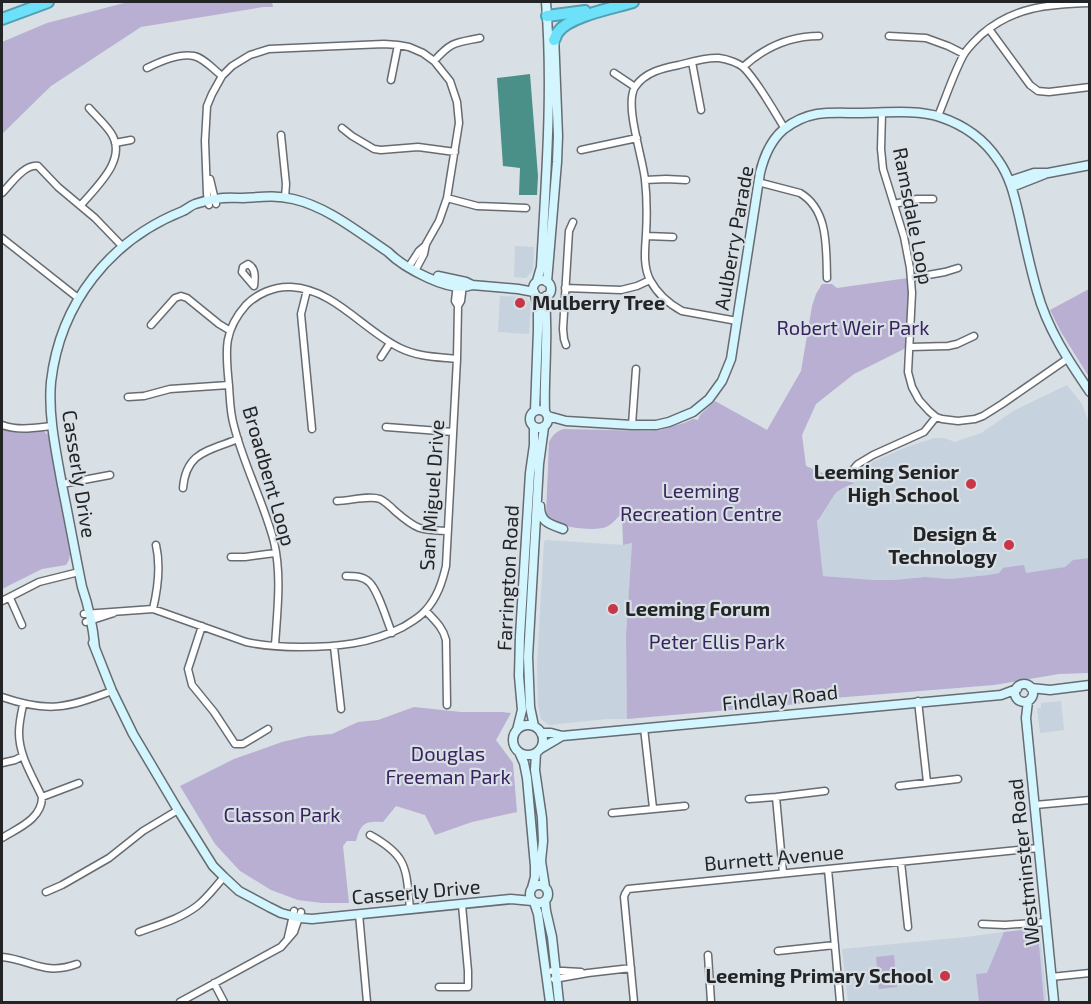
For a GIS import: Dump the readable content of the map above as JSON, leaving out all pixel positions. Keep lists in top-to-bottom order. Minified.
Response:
{"streets":{"main road":["Aulberry Parade","Casserly Drive","Farrington Road","Findlay Road","Westminster Road"],"street":["Ramsdale Loop","Broadbent Loop","San Miguel Drive","Burnett Avenue"]},"crossings":[["Ramsdale Loop","Aulberry Parade"],["Aulberry Parade","Farrington Road"],["Casserly Drive","San Miguel Drive"],["Casserly Drive","Farrington Road"],["Broadbent Loop","San Miguel Drive"],["Farrington Road","Findlay Road"],["Findlay Road","Westminster Road"],["Burnett Avenue","Westminster Road"]],"parks":["Robert Weir Park","Leeming Recreation Centre","Peter Ellis Park","Douglas Freeman Park","Classon Park"],"places":["Mulberry Tree","Leeming Senior High School","Design & Technology","Leeming Forum","Leeming Primary School"]}
